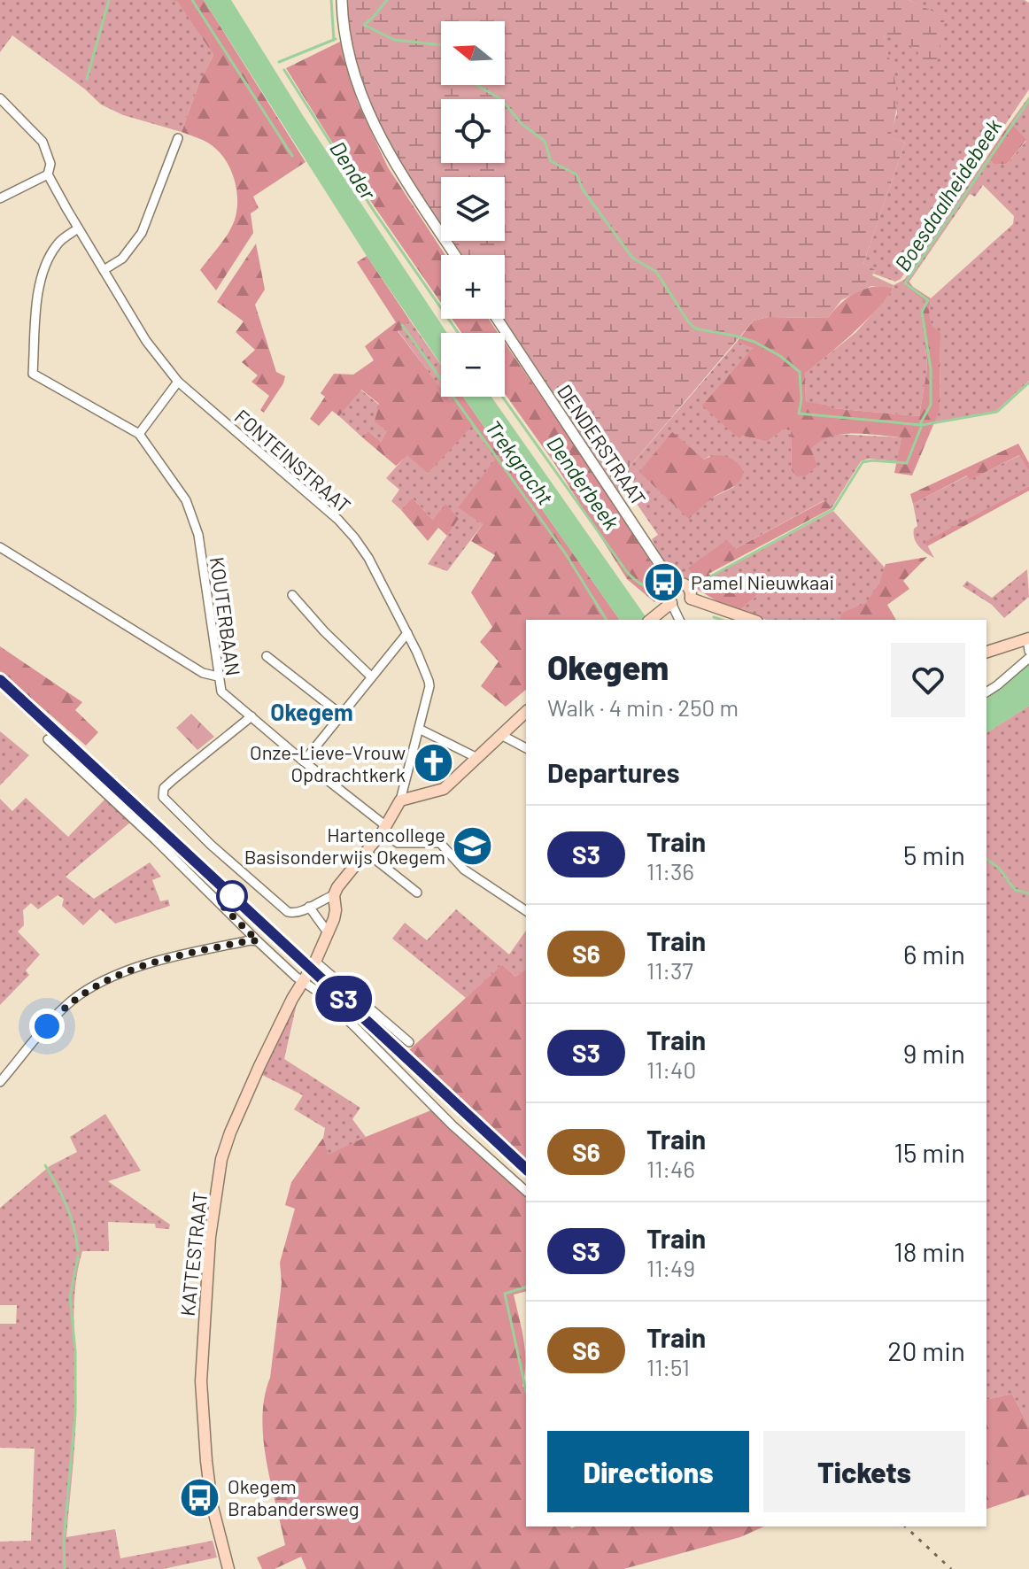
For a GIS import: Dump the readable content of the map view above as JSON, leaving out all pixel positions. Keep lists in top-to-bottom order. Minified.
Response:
{"streets":{"main road":["KATTESTRAAT"],"street":["DENDERSTRAAT","FONTEINSTRAAT","KOUTERBAAN"]},"crossings":[["FONTEINSTRAAT","KOUTERBAAN"]],"districts":["Okegem"],"water":["Dender","Boesdaalheidebeek","Trekgracht","Denderbeek"],"places":{"bus stop":["Pamel Nieuwkaai","Okegem Brabandersweg"],"church":["Onze-Lieve-Vrouw Opdrachtkerk"],"school or university":["Hartencollege Basisonderwijs Okegem"]},"north":"left","page":{"on_map":"S3","map_buttons":["+","−"],"heading":[["Okegem","Walk · 4 min · 250 m"],"Departures"],"list":[{"mark":"S3","name":"Train","note":"11:36","value":"5 min"},{"mark":"S6","name":"Train","note":"11:37","value":"6 min"},{"mark":"S3","name":"Train","note":"11:40","value":"9 min"},{"mark":"S6","name":"Train","note":"11:46","value":"15 min"},{"mark":"S3","name":"Train","note":"11:49","value":"18 min"},{"mark":"S6","name":"Train","note":"11:51","value":"20 min"}],"buttons":["Directions","Tickets"]}}
